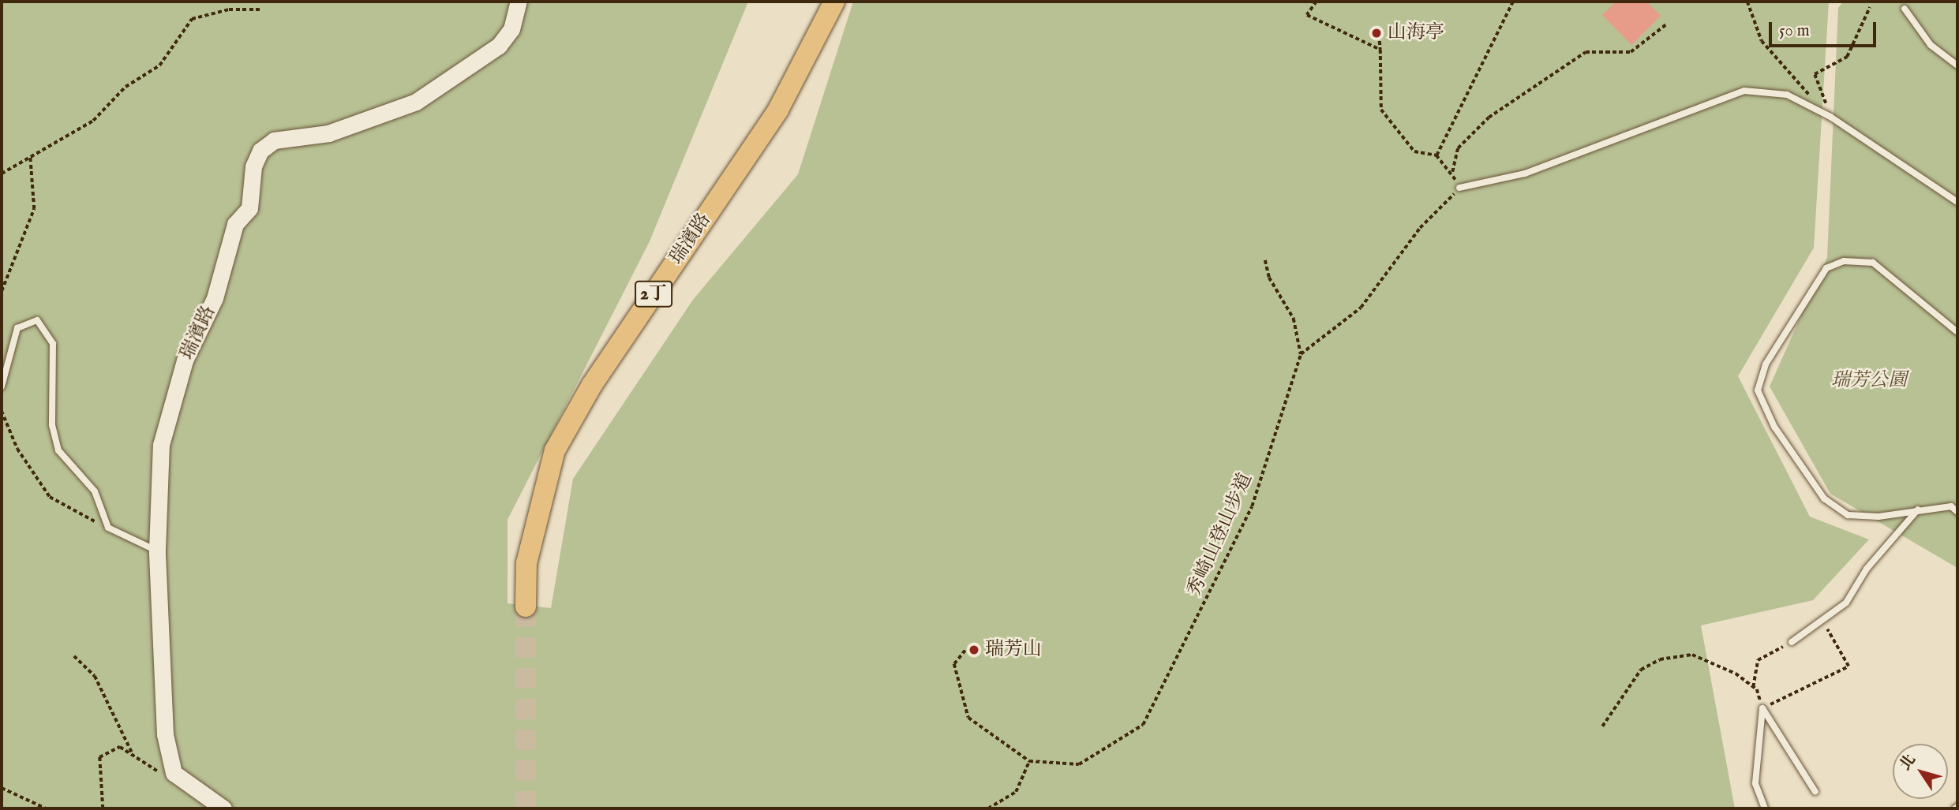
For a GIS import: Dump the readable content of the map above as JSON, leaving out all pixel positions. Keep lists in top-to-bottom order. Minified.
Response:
{"streets":{"main road":["瑞濱路","2丁"],"path":["秀崎山登山步道"]},"parks":["瑞芳公園"],"places":["山海亭","瑞芳山"],"scale_bar":"50 m","north":"top left"}
